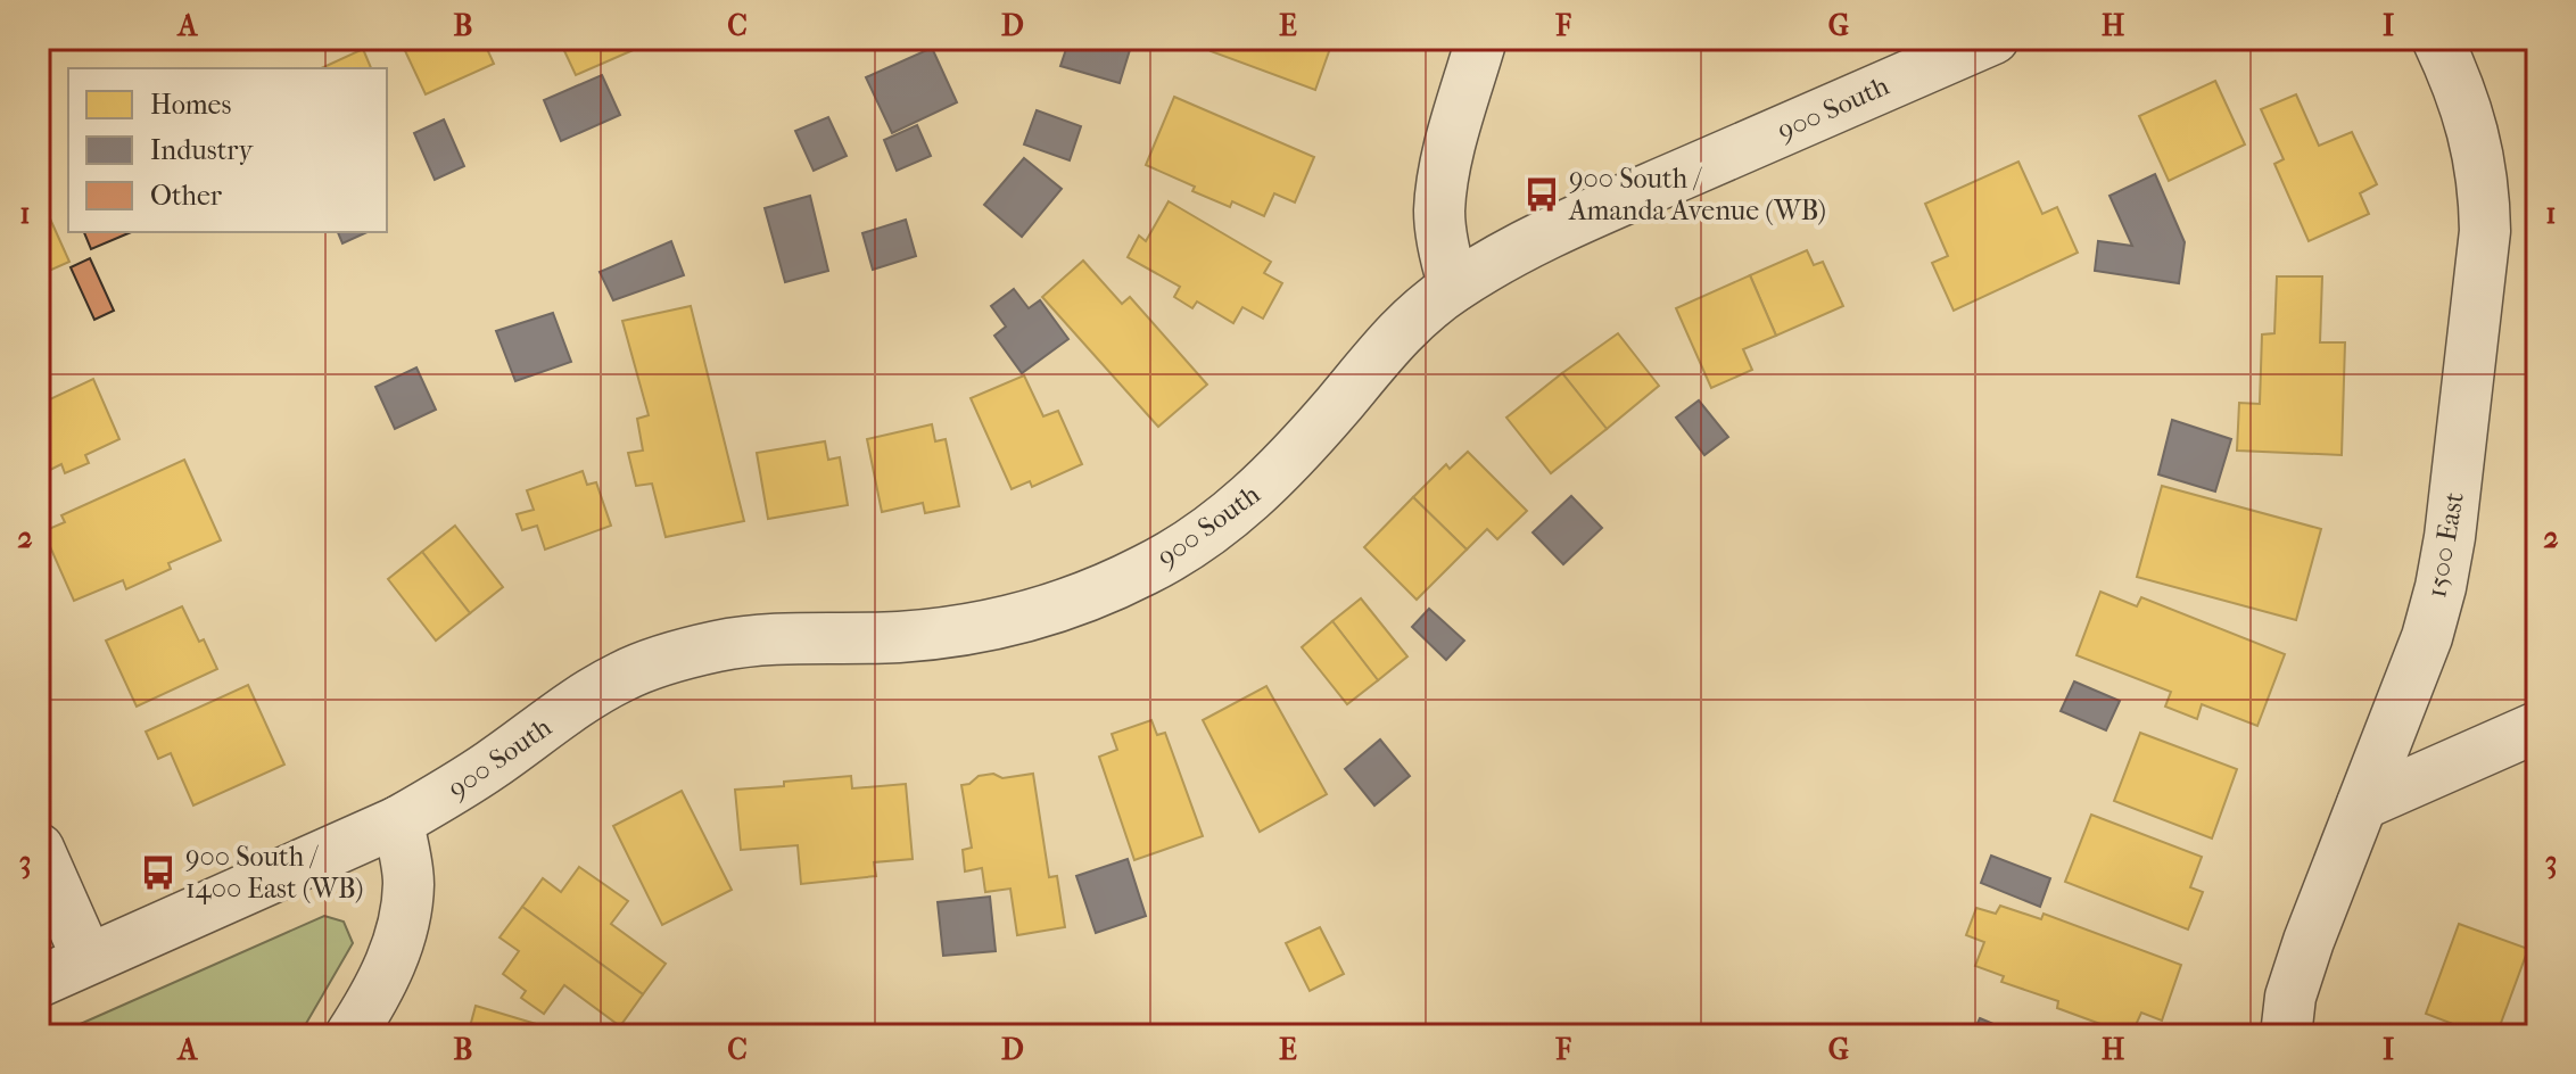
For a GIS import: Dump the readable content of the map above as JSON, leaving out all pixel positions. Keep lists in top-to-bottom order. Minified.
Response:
{"streets":{"street":["900 South","1500 East"]},"places":{"bus stop":["900 South / Amanda Avenue (WB)","900 South / 1400 East (WB)"]},"legend":["Homes","Industry","Other"],"grid":{"columns":["A","B","C","D","E","F","G","H","I"],"rows":["1","2","3"]}}
